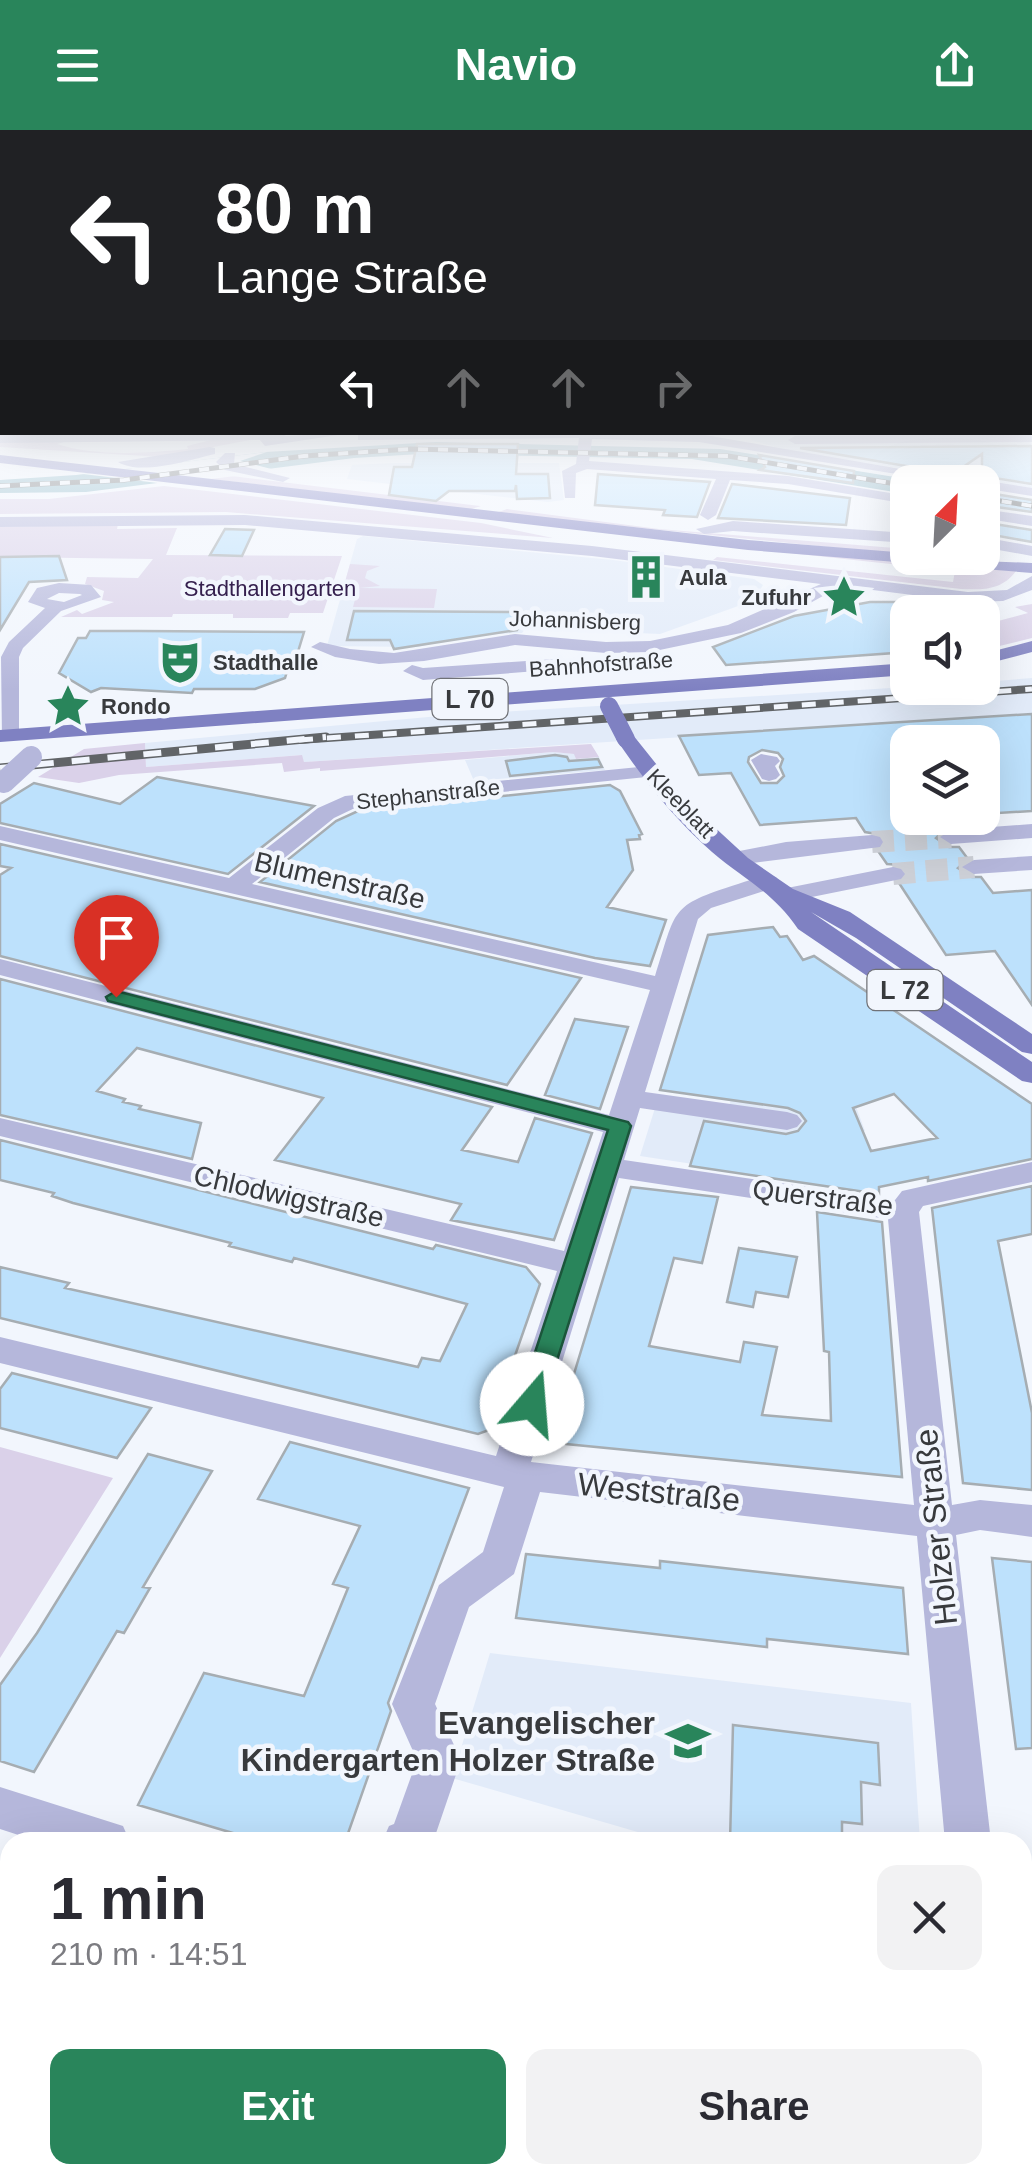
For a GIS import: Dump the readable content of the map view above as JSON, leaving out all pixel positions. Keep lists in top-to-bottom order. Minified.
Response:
{"streets":{"main road":["Bahnhofstraße","L 70","Kleeblatt","L 72"],"street":["Johannisberg","Stephanstraße","Blumenstraße","Chlodwigstraße","Querstraße","Weststraße","Holzer Straße"]},"crossings":[["Bahnhofstraße","Kleeblatt"],["Stephanstraße","Kleeblatt"],["Stephanstraße","Blumenstraße"],["Querstraße","Holzer Straße"],["Weststraße","Holzer Straße"]],"parks":["Stadthallengarten"],"places":{"building":["Aula"],"place":["Zufuhr","Rondo"],"theatre":["Stadthalle"],"school or university":["Evangelischer Kindergarten Holzer Straße"]},"north":"top right","page":{"header":"Navio","turn":["80 m","Lange Straße"],"heading":["1 min","210 m · 14:51"],"buttons":["Exit","Share"]}}
